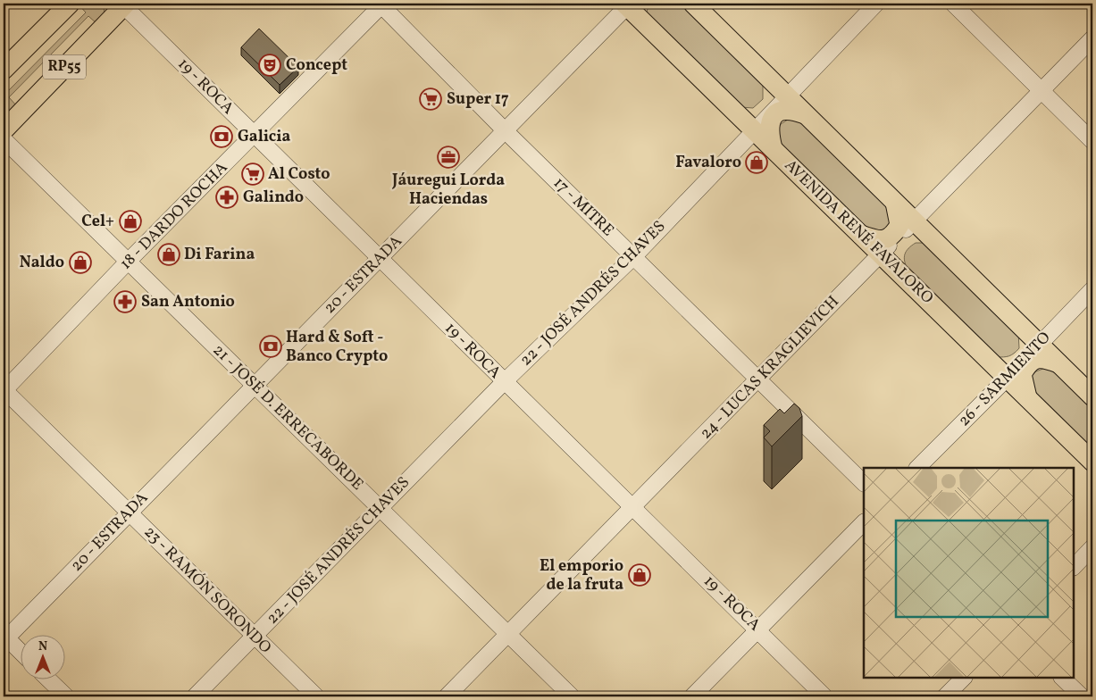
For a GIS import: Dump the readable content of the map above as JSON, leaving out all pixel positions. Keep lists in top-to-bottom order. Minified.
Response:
{"streets":{"main road":["RP55","AVENIDA RENÉ FAVALORO"],"street":["19 - ROCA","17 - MITRE","18 - DARDO ROCHA","20 - ESTRADA","22 - JOSÉ ANDRÉS CHAVES","24 - LUCAS KRAGLIEVICH","26 - SARMIENTO","21 - JOSÉ D. ERRECABORDE","23 - RAMÓN SORONDO"]},"crossings":[["RP55","19 - ROCA"],["19 - ROCA","18 - DARDO ROCHA"],["19 - ROCA","20 - ESTRADA"],["19 - ROCA","22 - JOSÉ ANDRÉS CHAVES"],["19 - ROCA","24 - LUCAS KRAGLIEVICH"],["17 - MITRE","18 - DARDO ROCHA"],["17 - MITRE","20 - ESTRADA"],["17 - MITRE","22 - JOSÉ ANDRÉS CHAVES"],["17 - MITRE","24 - LUCAS KRAGLIEVICH"],["18 - DARDO ROCHA","21 - JOSÉ D. ERRECABORDE"],["18 - DARDO ROCHA","23 - RAMÓN SORONDO"],["AVENIDA RENÉ FAVALORO","20 - ESTRADA"],["AVENIDA RENÉ FAVALORO","22 - JOSÉ ANDRÉS CHAVES"],["AVENIDA RENÉ FAVALORO","24 - LUCAS KRAGLIEVICH"],["AVENIDA RENÉ FAVALORO","26 - SARMIENTO"],["20 - ESTRADA","21 - JOSÉ D. ERRECABORDE"],["20 - ESTRADA","23 - RAMÓN SORONDO"],["22 - JOSÉ ANDRÉS CHAVES","21 - JOSÉ D. ERRECABORDE"],["22 - JOSÉ ANDRÉS CHAVES","23 - RAMÓN SORONDO"],["24 - LUCAS KRAGLIEVICH","21 - JOSÉ D. ERRECABORDE"]],"places":{"theatre":["Concept"],"supermarket":["Super 17","Al Costo"],"bank":["Galicia","Hard & Soft - Banco Crypto"],"office":["Jáuregui Lorda Haciendas"],"shop":["Favaloro","Cel+","Di Farina","Naldo","El emporio de la fruta"],"pharmacy":["Galindo","San Antonio"]},"north":"top"}
